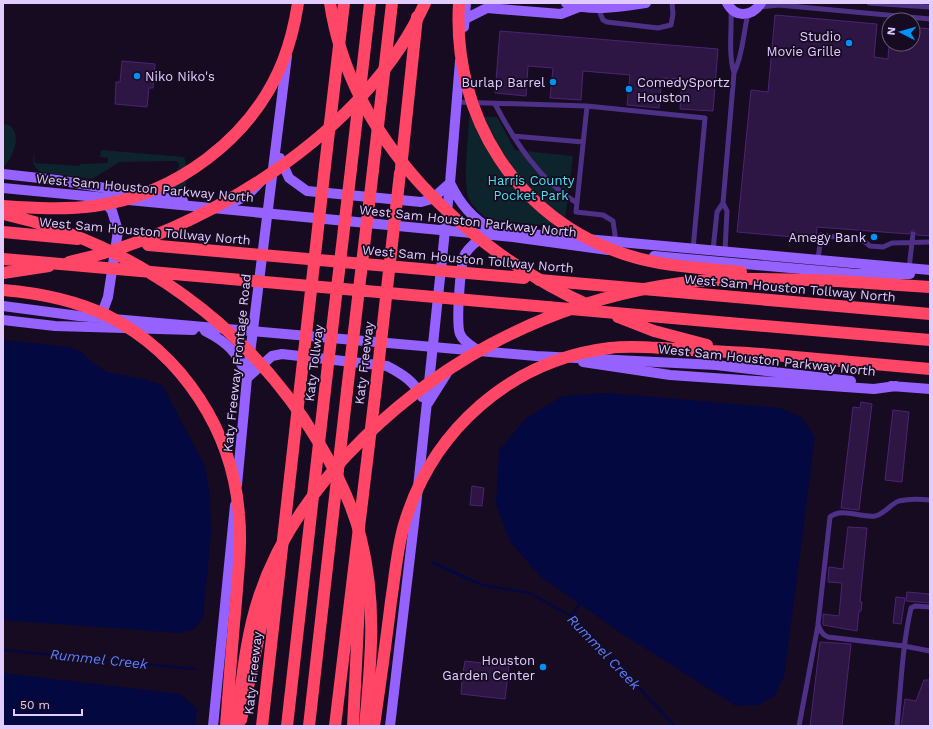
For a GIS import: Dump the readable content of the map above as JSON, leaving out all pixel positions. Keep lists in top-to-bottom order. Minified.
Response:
{"streets":{"highway":["West Sam Houston Tollway North","Katy Tollway","Katy Freeway"],"main road":["West Sam Houston Parkway North","Katy Freeway Frontage Road"]},"water":["Rummel Creek"],"parks":["Harris County Pocket Park"],"places":["Studio Movie Grille","Niko Niko's","Burlap Barrel","ComedySportz Houston","Amegy Bank","Houston Garden Center"],"scale_bar":"50 m","north":"left"}
